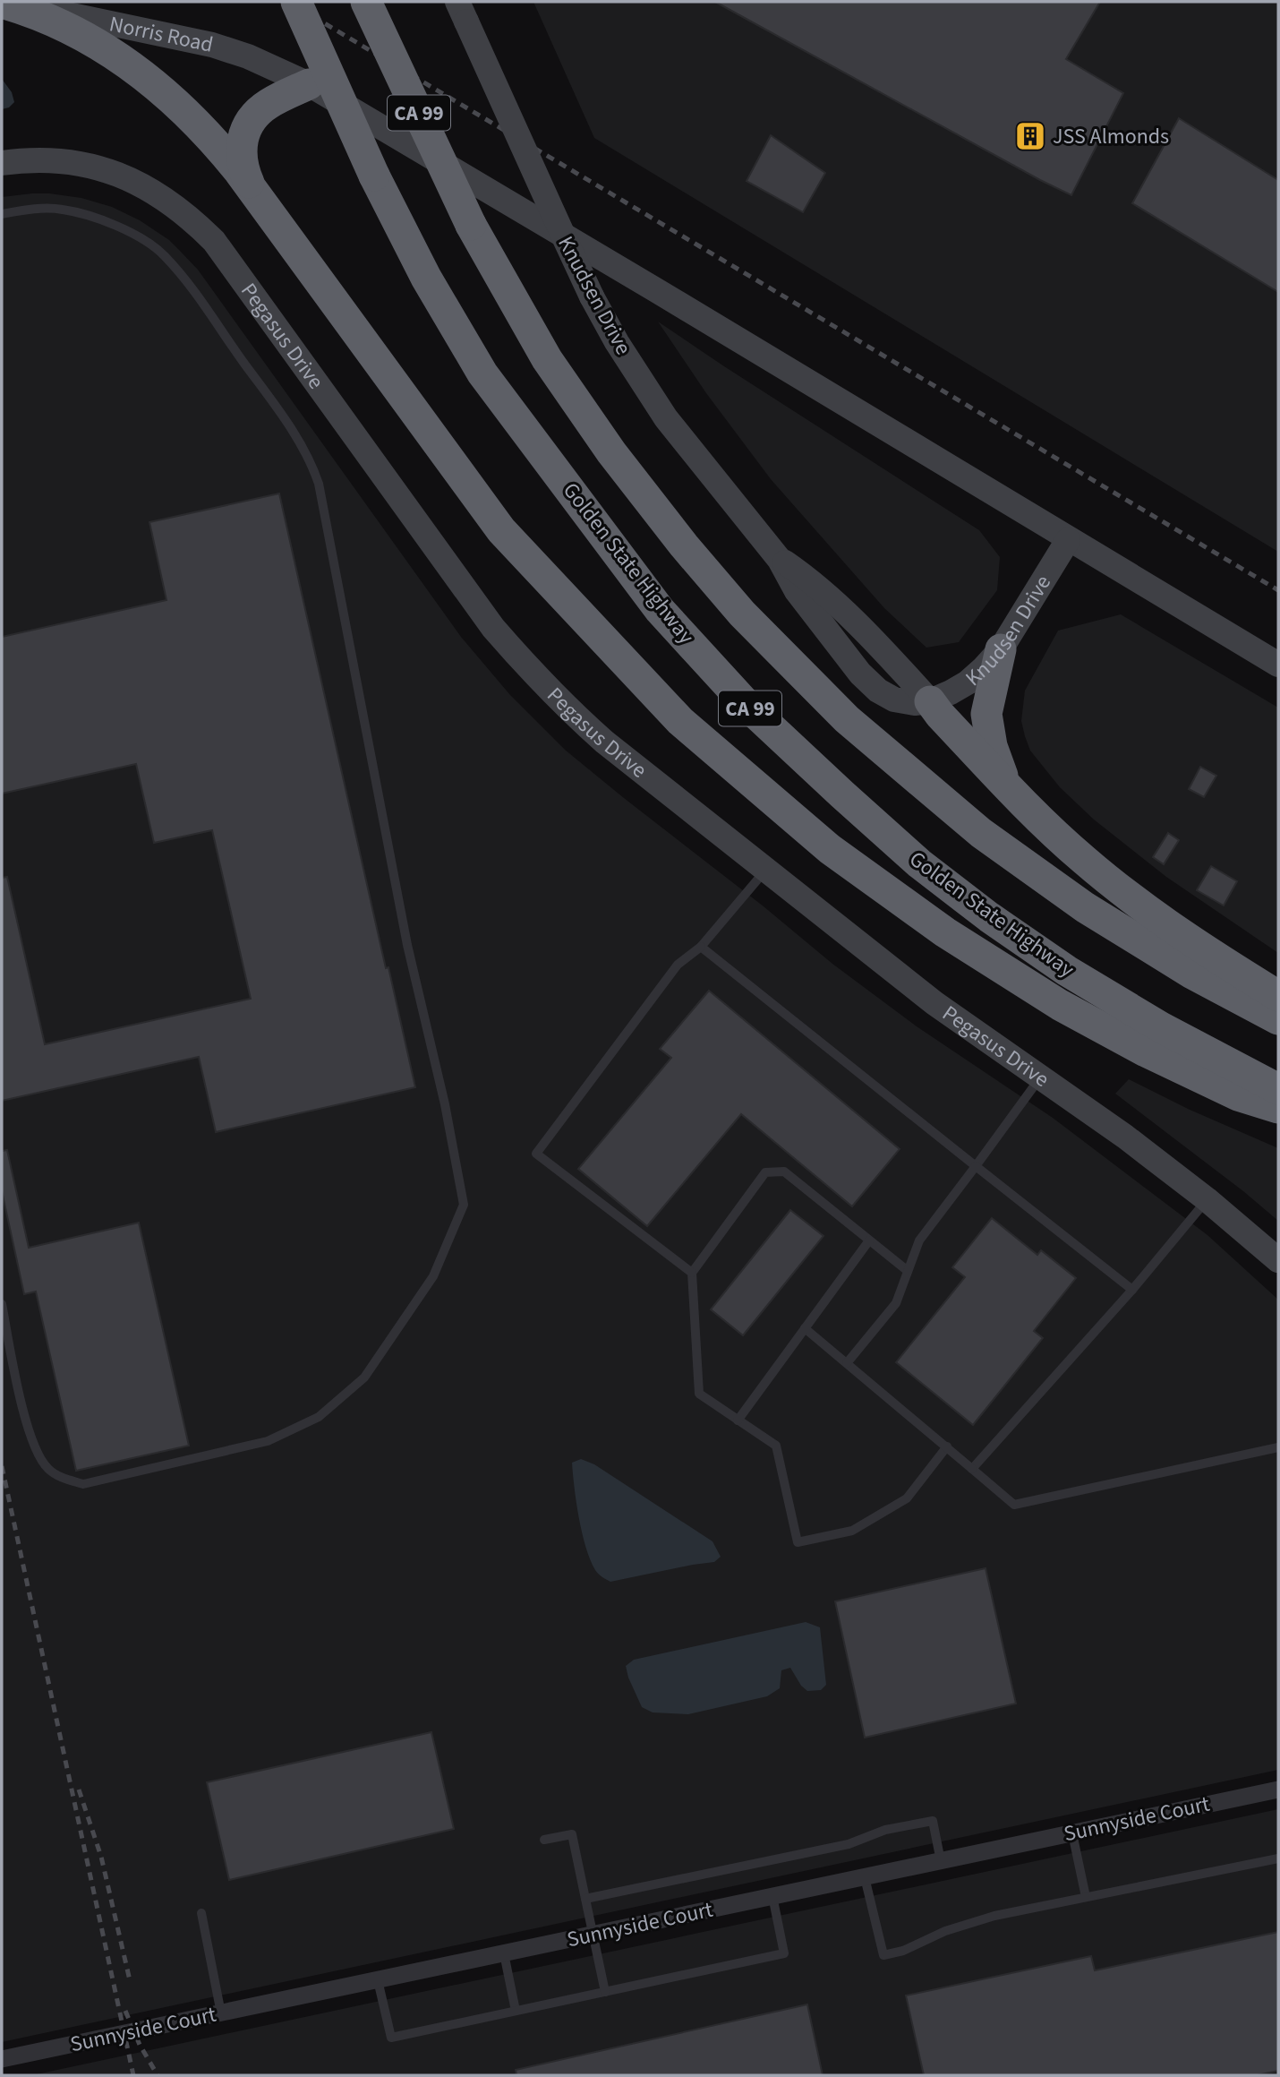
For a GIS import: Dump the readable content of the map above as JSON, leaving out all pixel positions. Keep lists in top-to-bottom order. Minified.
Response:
{"streets":{"highway":["CA 99","Golden State Highway"],"street":["Norris Road","Knudsen Drive","Pegasus Drive","Sunnyside Court"]},"places":{"building":["JSS Almonds"]}}
